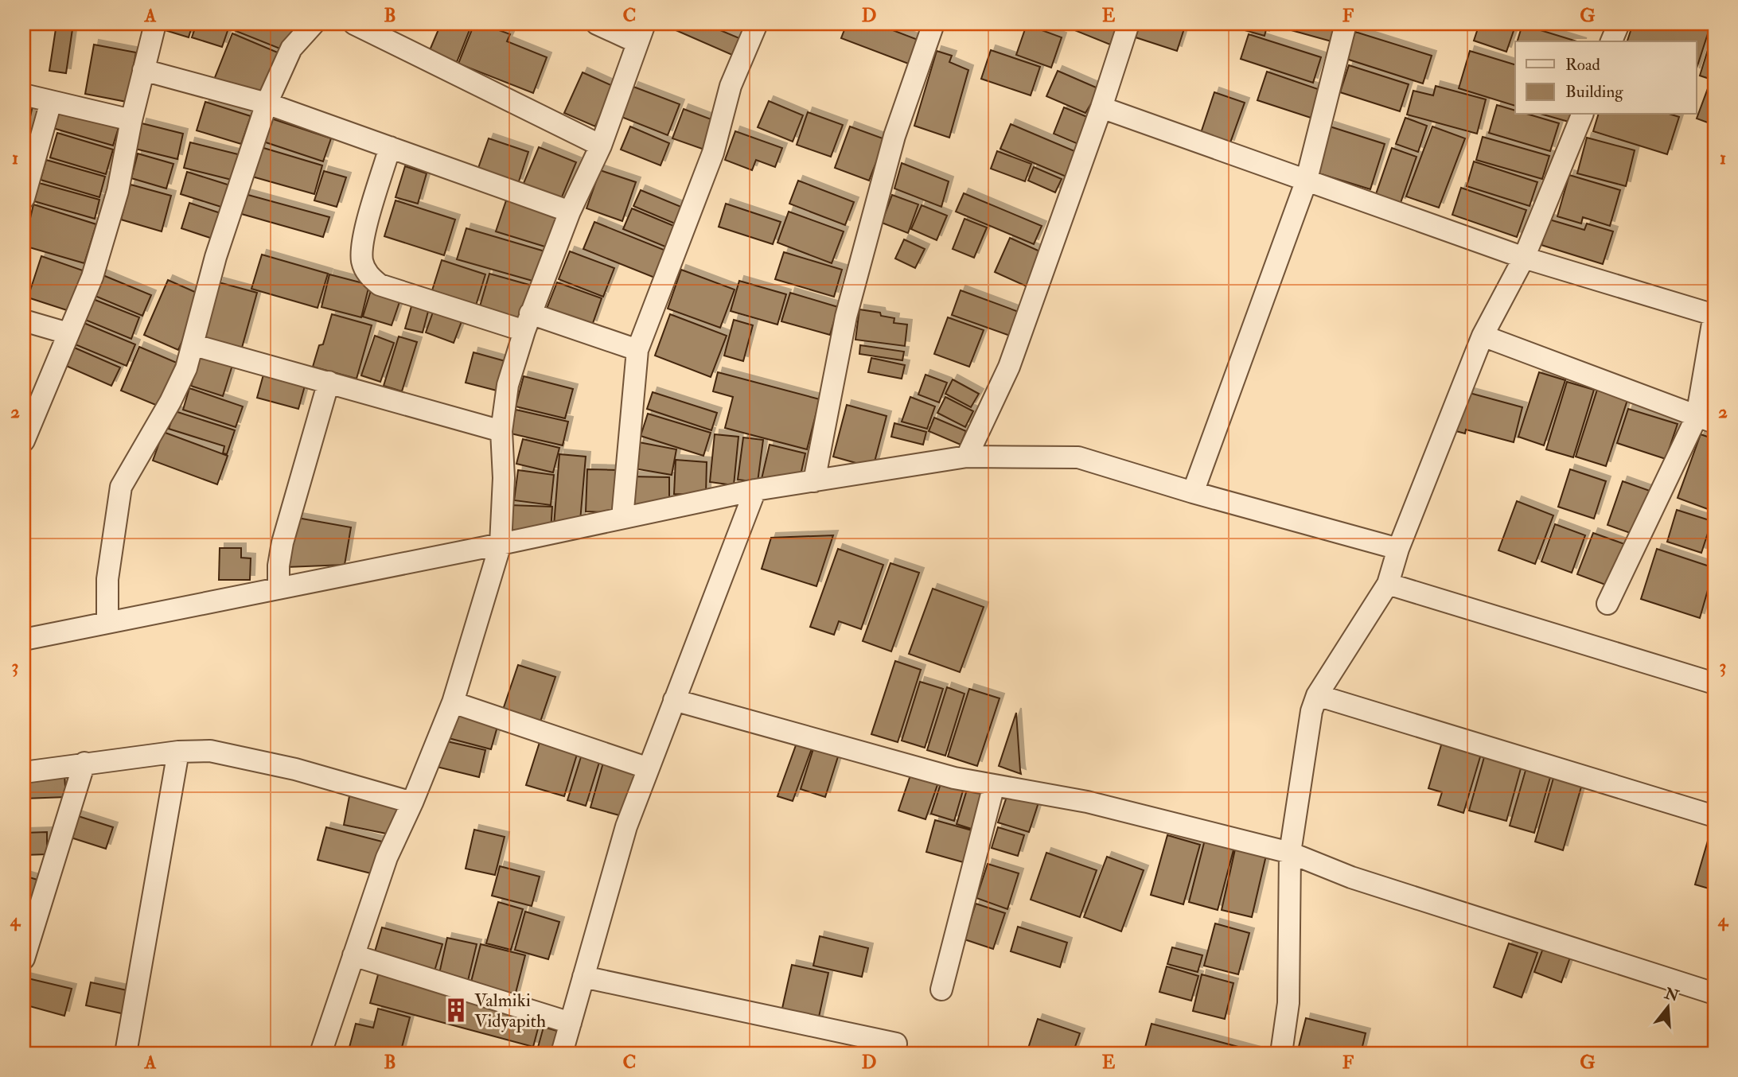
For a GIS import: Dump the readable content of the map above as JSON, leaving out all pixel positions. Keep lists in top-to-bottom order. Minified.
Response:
{"places":{"building":["Valmiki Vidyapith"]},"legend":["Road","Building"],"north":"top","grid":{"columns":["A","B","C","D","E","F","G"],"rows":["1","2","3","4"]}}
